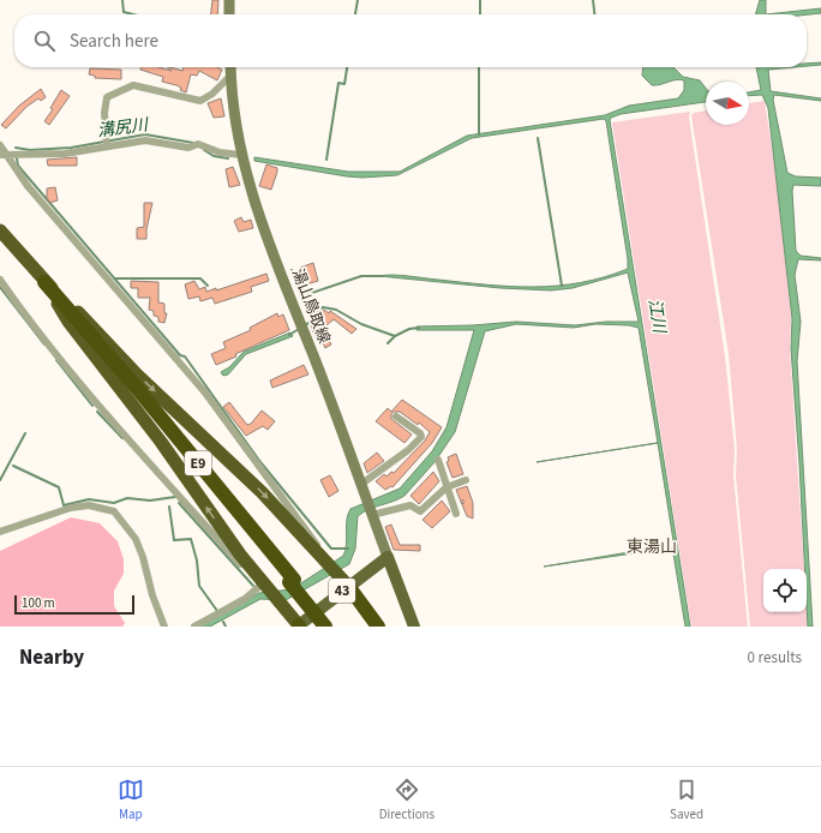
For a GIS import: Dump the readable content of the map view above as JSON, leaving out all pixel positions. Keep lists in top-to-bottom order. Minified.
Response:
{"streets":{"highway":["E9"],"main road":["湯山鳥取線","43"]},"crossings":[["湯山鳥取線","43"]],"districts":["東湯山"],"water":["溝尻川","江川"],"scale_bar":"100 m","north":"right","page":{"search":"Search here","scale":"100 m","heading":["Nearby","0 results"],"nav":["Map","Directions","Saved"]}}
